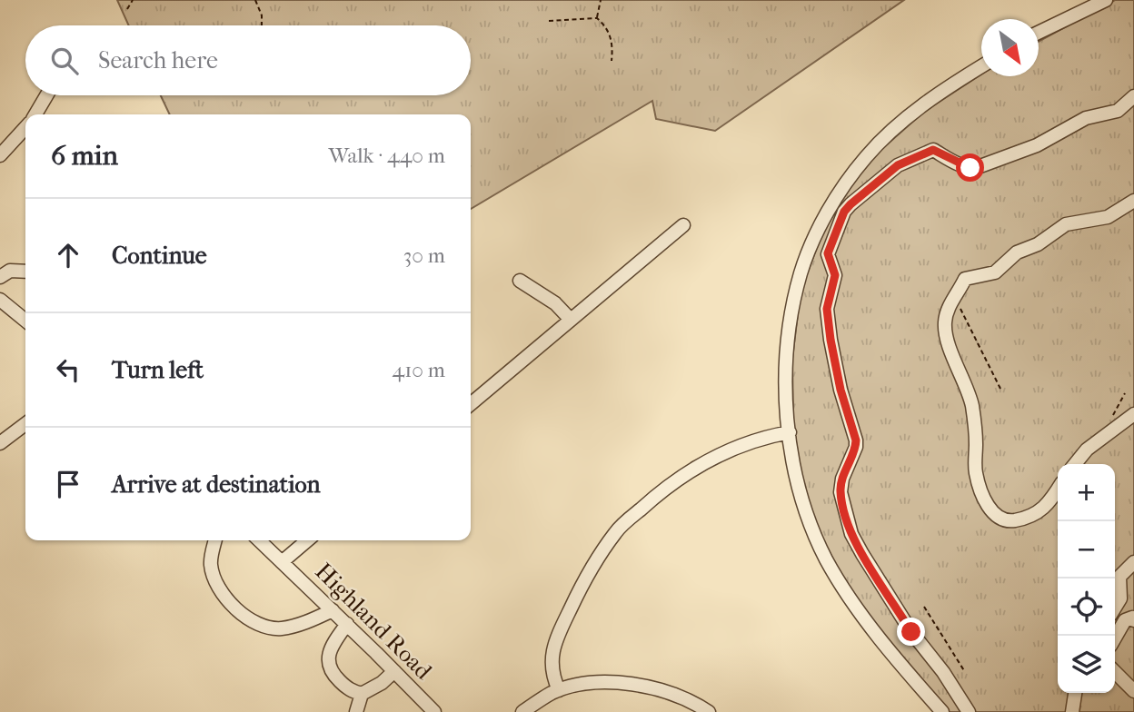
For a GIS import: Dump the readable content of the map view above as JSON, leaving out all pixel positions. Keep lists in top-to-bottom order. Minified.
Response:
{"streets":{"street":["Highland Road"]},"north":"bottom right","page":{"search":"Search here","heading":["6 min","Walk · 440 m"],"list":[["Continue","30 m"],["Turn left","410 m"],"Arrive at destination"],"map_buttons":["+","−"]}}
